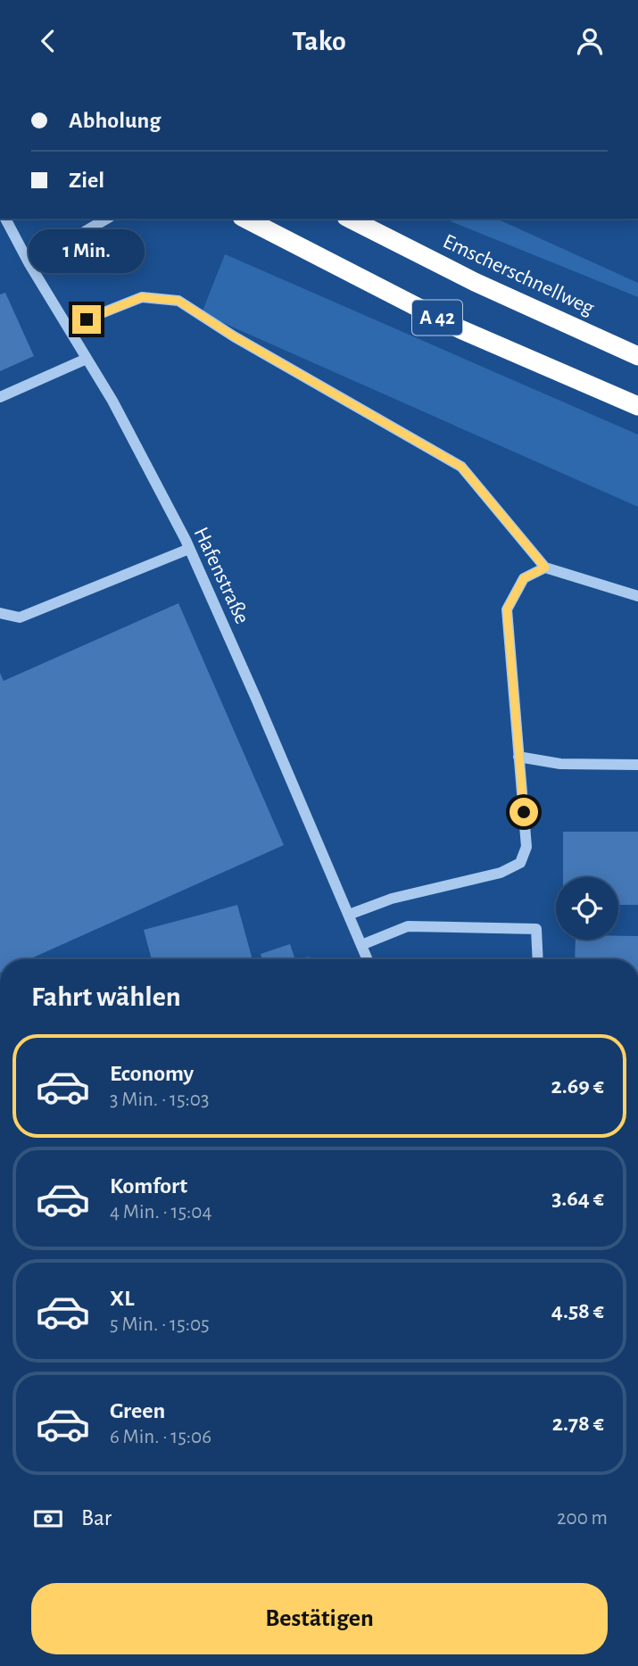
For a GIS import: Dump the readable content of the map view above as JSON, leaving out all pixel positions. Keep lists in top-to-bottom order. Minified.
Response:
{"streets":{"highway":["Emscherschnellweg","A 42"],"street":["Hafenstraße"]},"page":{"header":"Tako","banner":["Abholung","Ziel"],"bubble":"1 Min.","heading":"Fahrt wählen","list":[{"name":"Economy","note":"3 Min. · 15:03","value":"2.69 €"},{"name":"Komfort","note":"4 Min. · 15:04","value":"3.64 €"},{"name":"XL","note":"5 Min. · 15:05","value":"4.58 €"},{"name":"Green","note":"6 Min. · 15:06","value":"2.78 €"}],"pay":["Bar","200 m"],"buttons":"Bestätigen"}}
